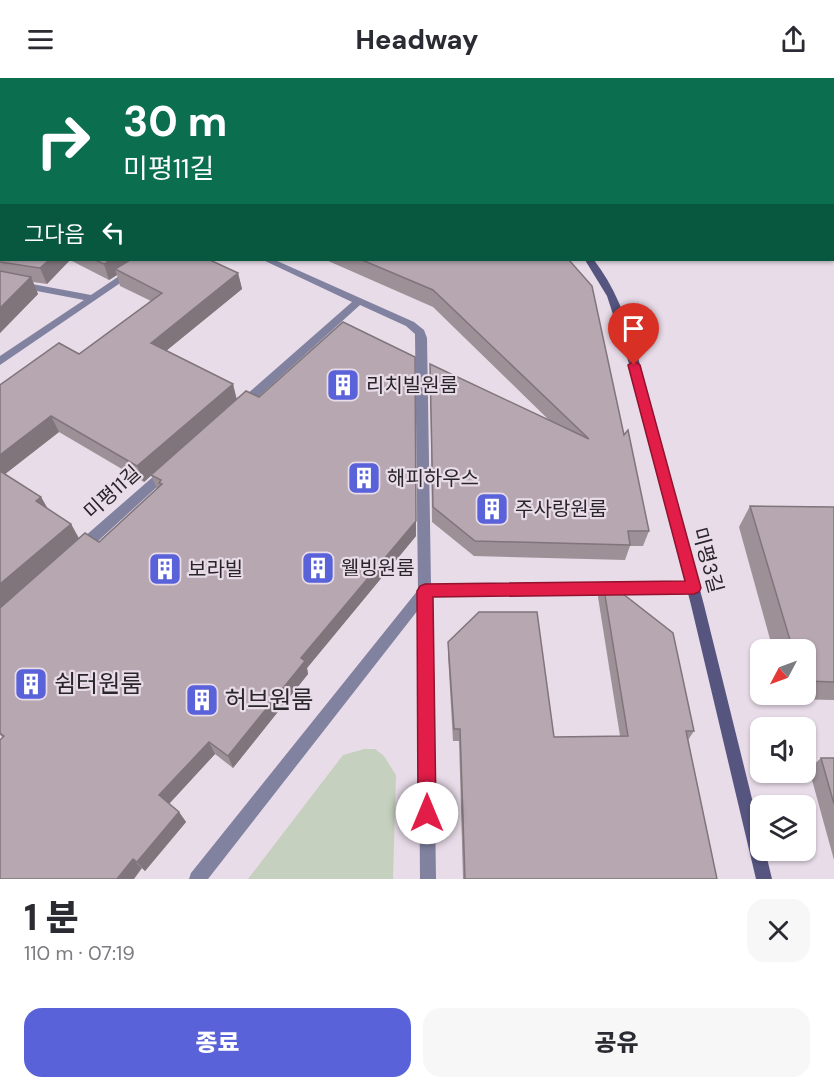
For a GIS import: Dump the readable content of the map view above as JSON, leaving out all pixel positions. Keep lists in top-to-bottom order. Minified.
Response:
{"streets":{"street":["미평11길","미평3길"]},"places":{"building":["리치빌원룸","해피하우스","주사랑원룸","웰빙원룸","보라빌","쉼터원룸","허브원룸"]},"north":"bottom left","page":{"header":"Headway","turn":["30 m","미평11길"],"then":"그다음","heading":["1 분","110 m · 07:19"],"buttons":["종료","공유"]}}
